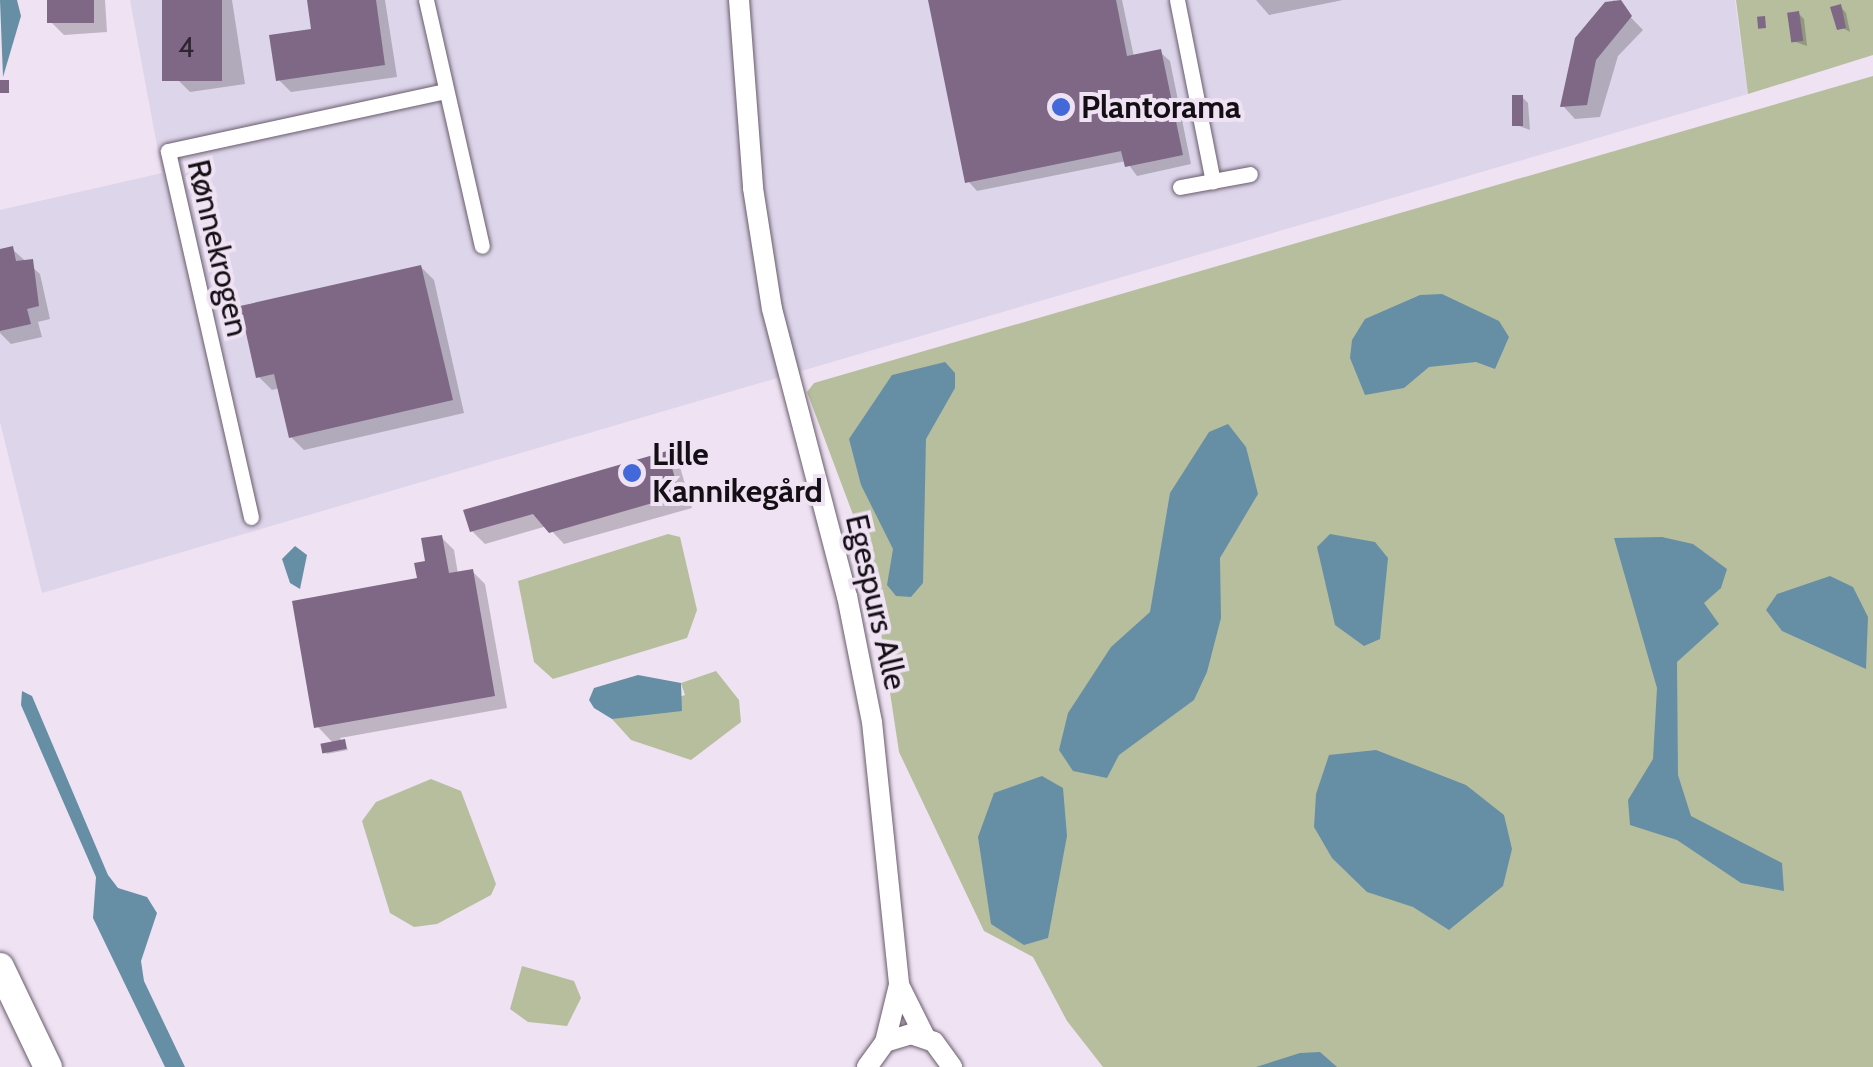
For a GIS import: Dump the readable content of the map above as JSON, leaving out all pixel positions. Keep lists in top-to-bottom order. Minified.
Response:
{"streets":{"street":["Rønnekrogen","Egespurs Alle"]},"places":["Plantorama","Lille Kannikegård"],"house_numbers":["4"]}
